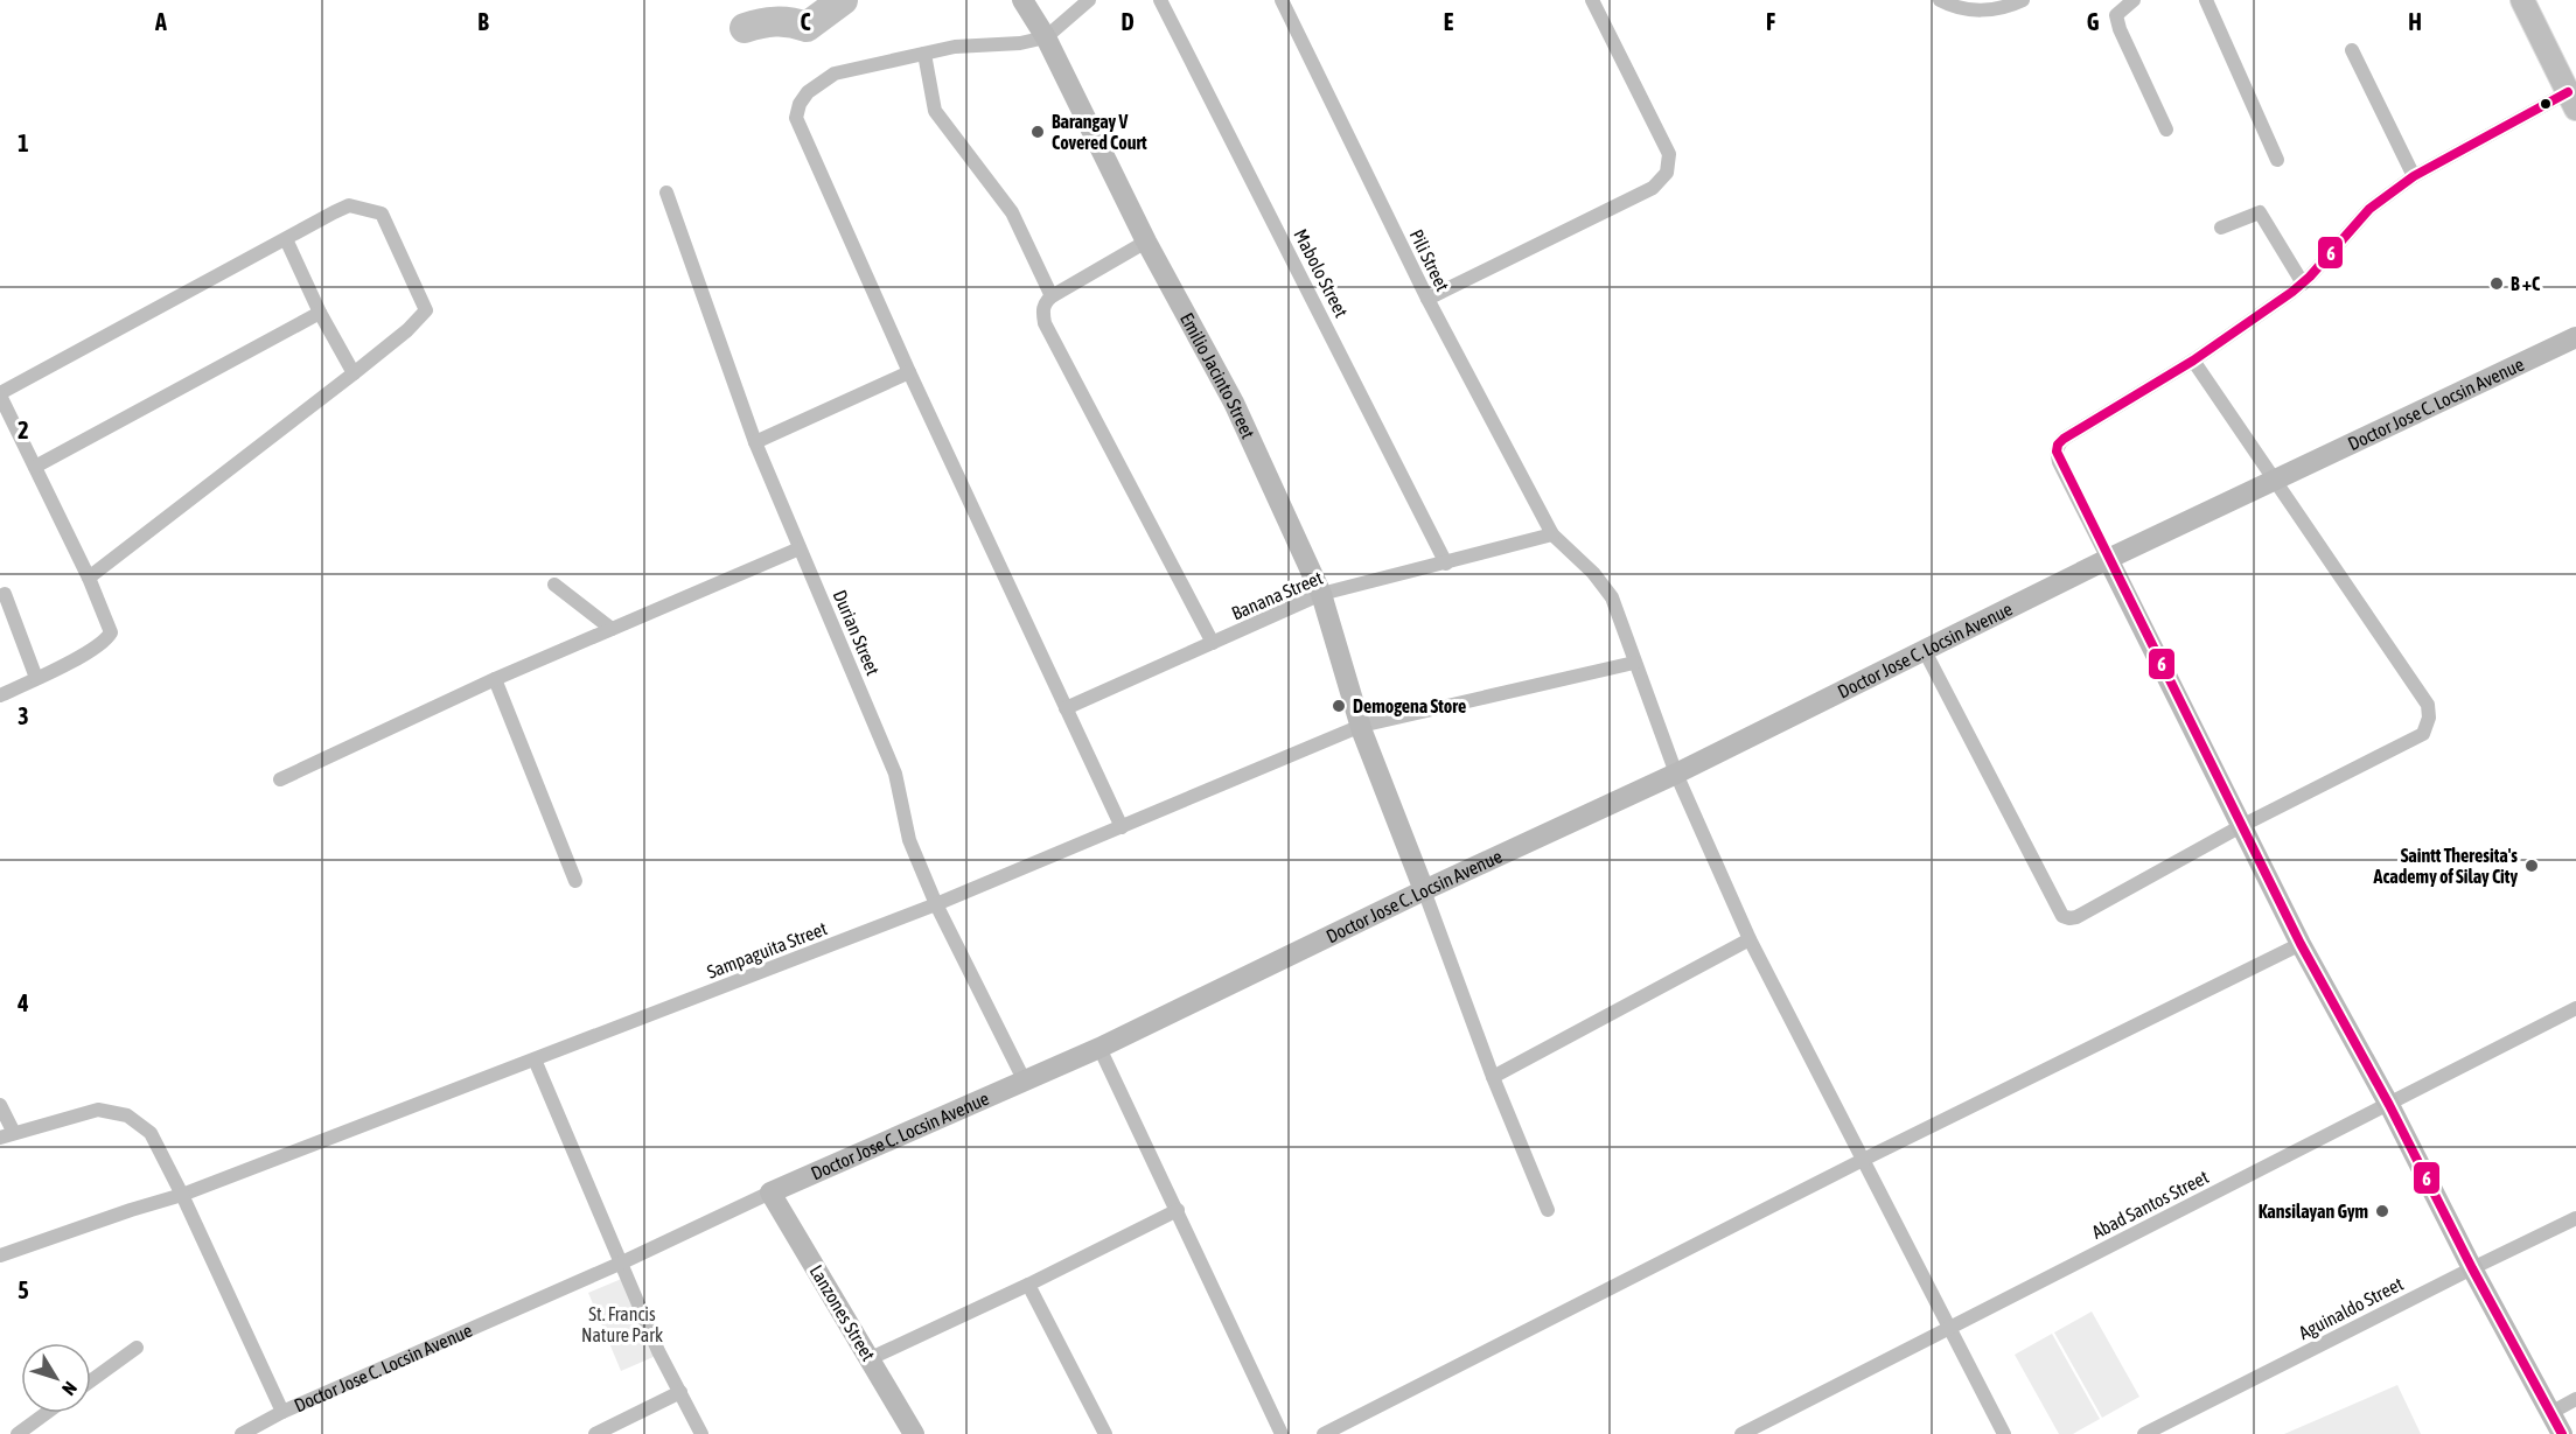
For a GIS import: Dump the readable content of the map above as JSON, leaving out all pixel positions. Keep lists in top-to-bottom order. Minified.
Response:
{"streets":{"street":["Pili Street","Mabolo Street","Emilio Jacinto Street","Doctor Jose C. Locsin Avenue","Banana Street","Durian Street","Sampaguita Street","Abad Santos Street","Aguinaldo Street","Lanzones Street"]},"crossings":[["Pili Street","Doctor Jose C. Locsin Avenue"],["Pili Street","Banana Street"],["Pili Street","Sampaguita Street"],["Pili Street","Abad Santos Street"],["Mabolo Street","Banana Street"],["Emilio Jacinto Street","Doctor Jose C. Locsin Avenue"],["Emilio Jacinto Street","Banana Street"],["Emilio Jacinto Street","Sampaguita Street"],["Doctor Jose C. Locsin Avenue","Durian Street"],["Doctor Jose C. Locsin Avenue","Lanzones Street"],["Durian Street","Sampaguita Street"]],"parks":["St. Francis Nature Park"],"places":["Barangay V Covered Court","B +C","Demogena Store","Saintt Theresita's Academy of Silay City","Kansilayan Gym"],"lines":["transit line 6"],"north":"bottom right","grid":{"columns":["A","B","C","D","E","F","G","H"],"rows":["1","2","3","4","5"]}}
